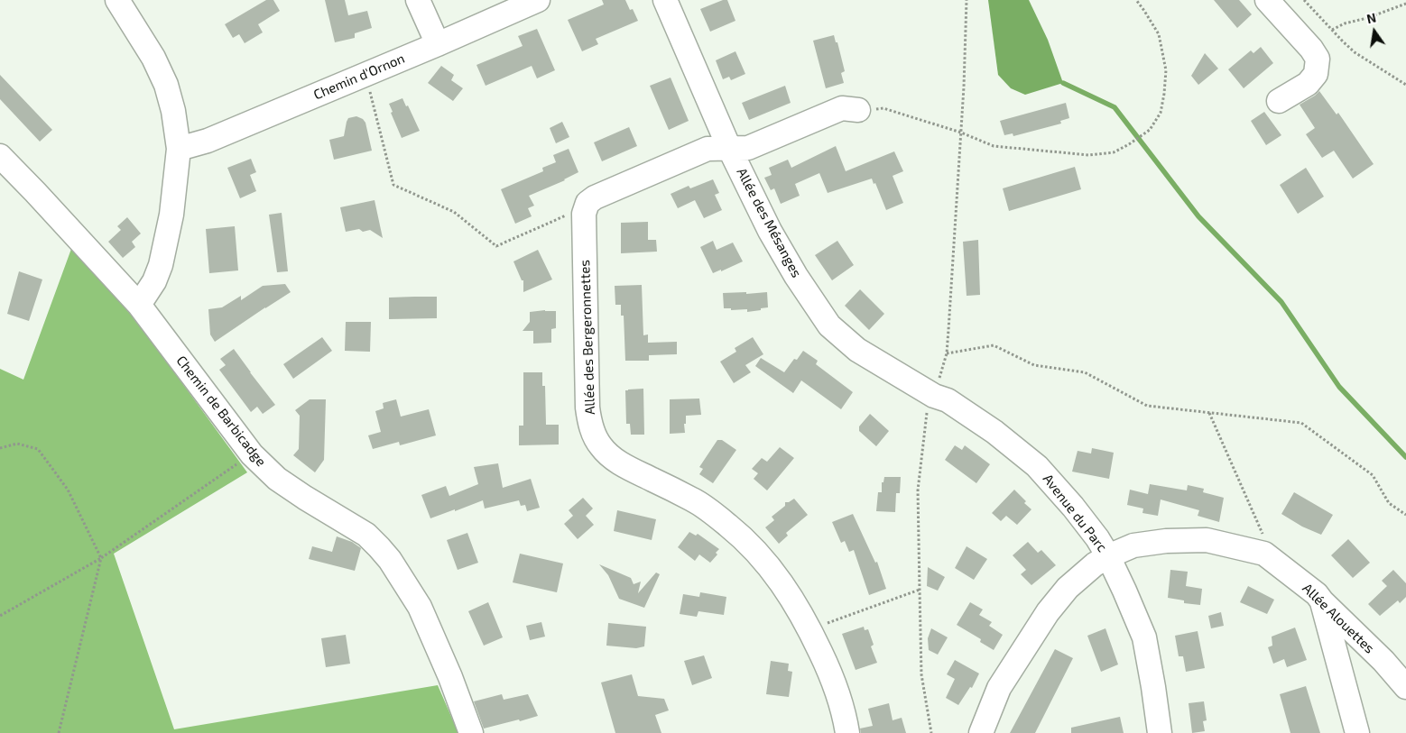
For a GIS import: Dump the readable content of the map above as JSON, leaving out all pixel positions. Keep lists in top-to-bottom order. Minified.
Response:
{"streets":{"street":["Chemin d'Ornon","Allée des Mésanges","Allée des Bergeronnettes","Chemin de Barbicadge","Avenue du Parc","Allée Alouettes"]},"crossings":[["Allée des Mésanges","Avenue du Parc"],["Avenue du Parc","Allée Alouettes"]],"north":"top"}
